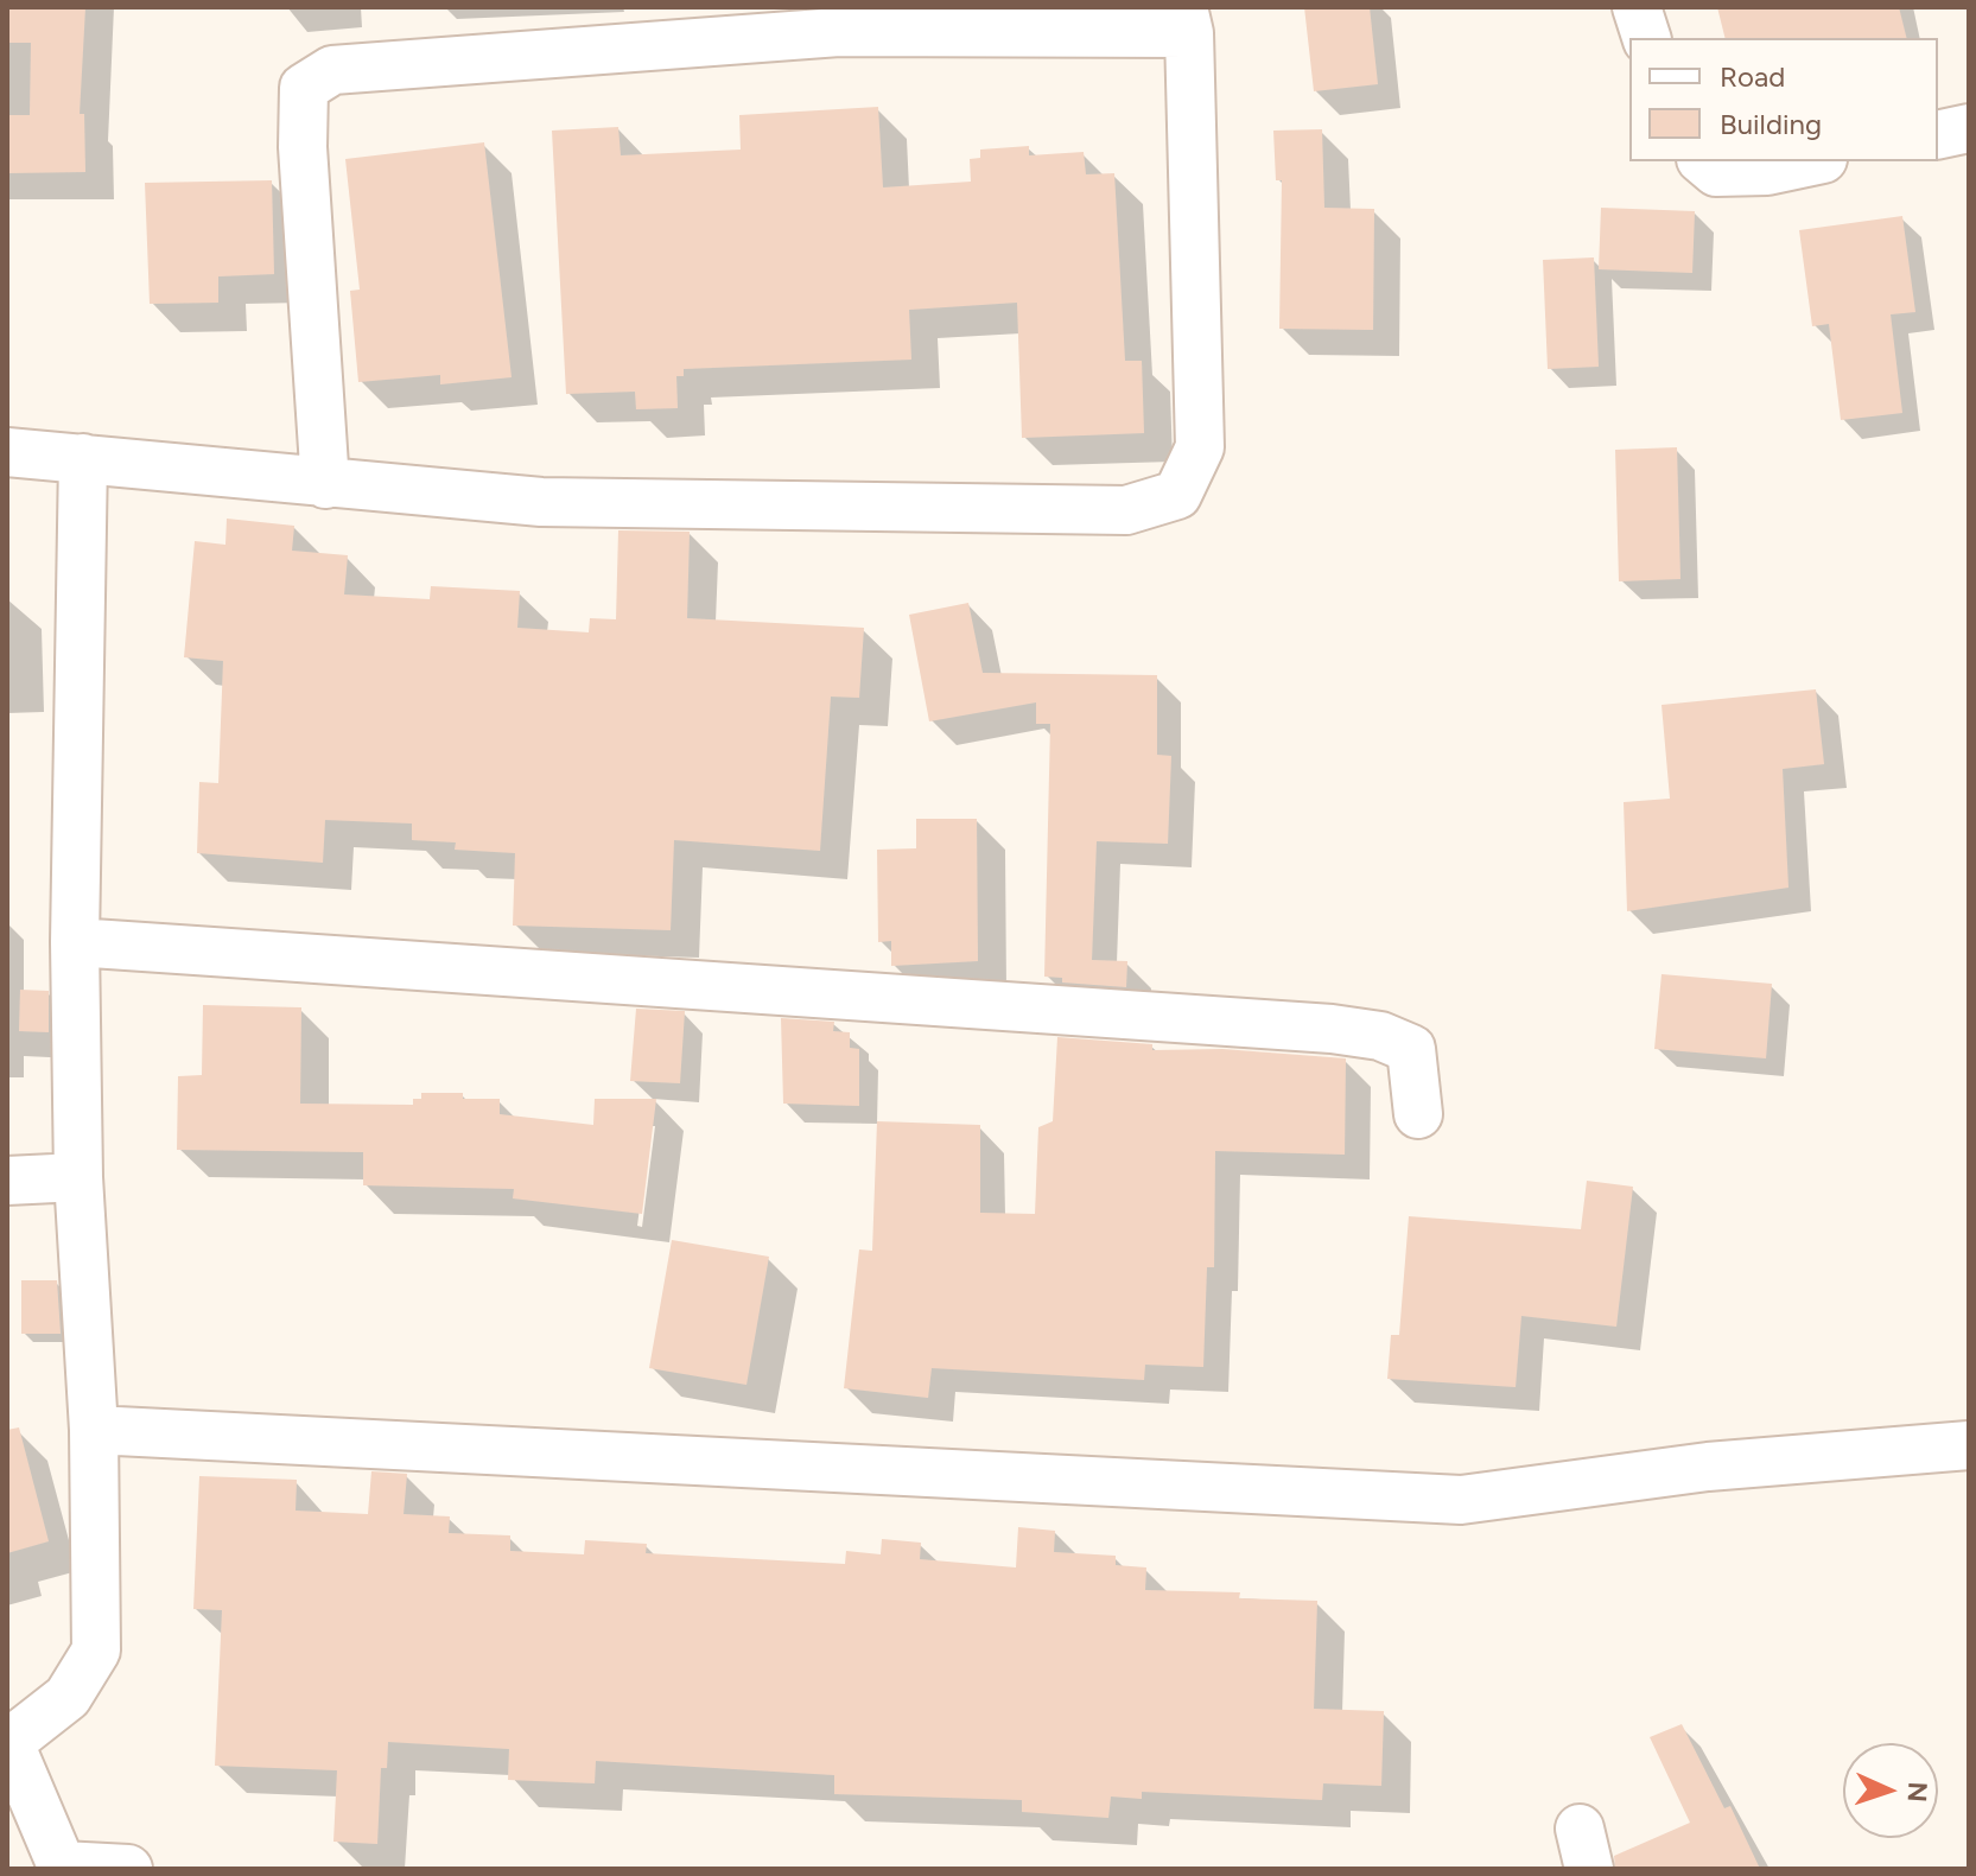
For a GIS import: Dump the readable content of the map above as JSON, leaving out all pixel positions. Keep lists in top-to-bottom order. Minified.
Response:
{"legend":["Road","Building"],"north":"right"}
